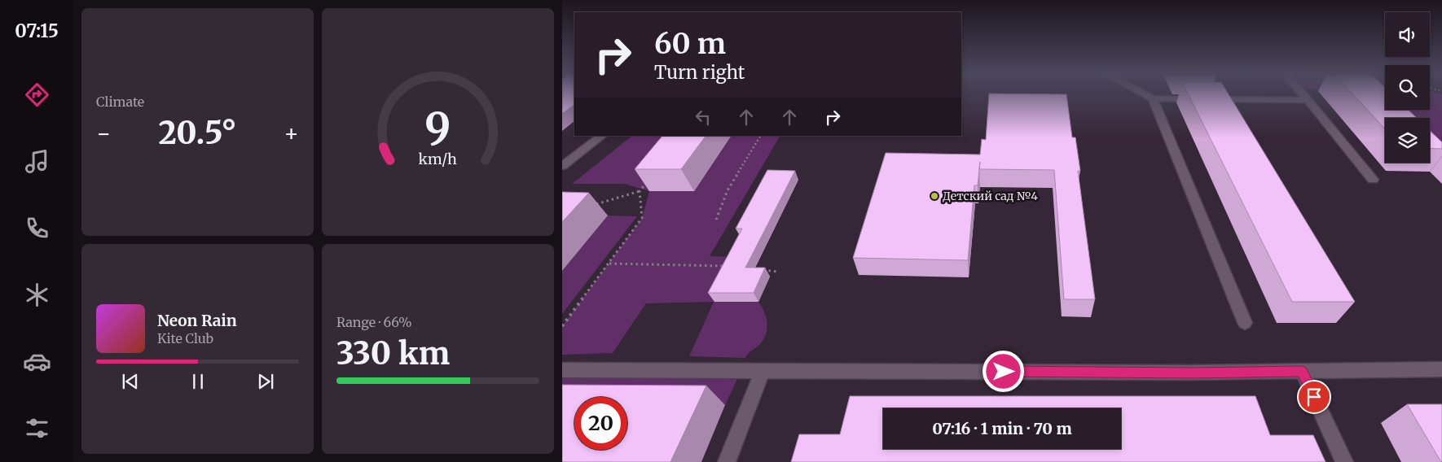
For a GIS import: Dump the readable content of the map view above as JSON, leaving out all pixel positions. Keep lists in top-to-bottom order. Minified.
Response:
{"places":["Детский сад №4"],"page":{"tabs":"07:15","tile":["Climate",["Range · 66%","330 km"]],"turn":["60 m","Turn right"],"heat":["−","20.5°","+"],"song":["Neon Rain","Kite Club"],"limit":"20","trip":"07:16 · 1 min · 70 m","gauge":["9","km/h"]}}
